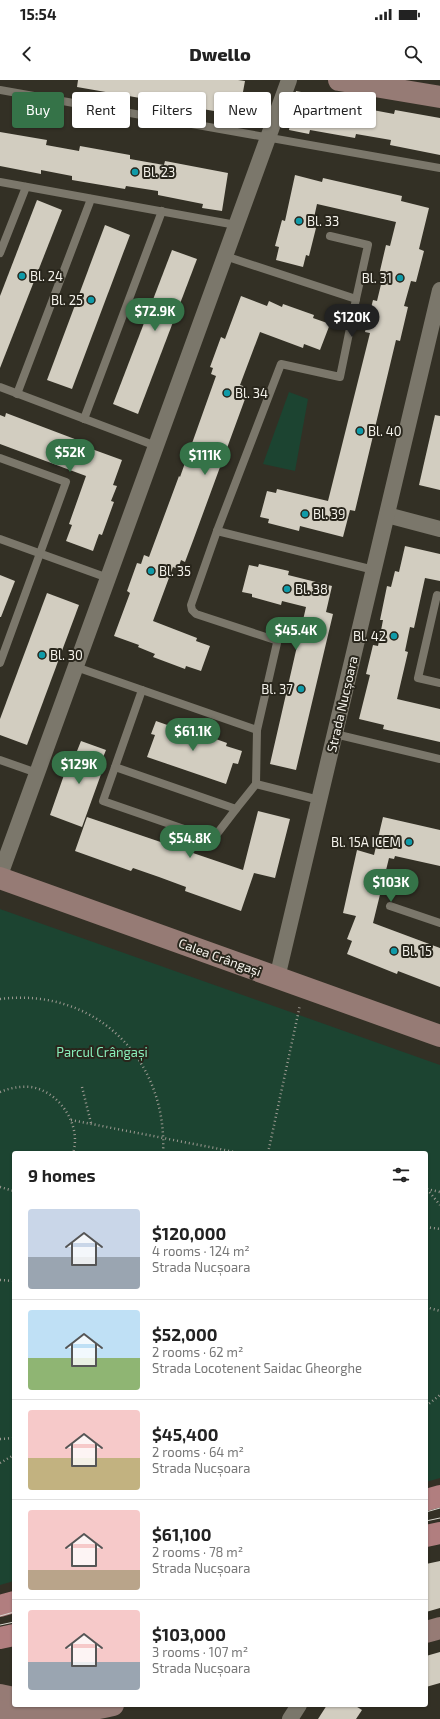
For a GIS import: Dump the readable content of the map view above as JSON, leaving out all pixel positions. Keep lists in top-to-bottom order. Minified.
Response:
{"streets":{"street":["Strada Nucșoara","Calea Crângași"]},"crossings":[["Strada Nucșoara","Calea Crângași"]],"parks":["Parcul Crângași"],"places":["Bl. 23","Bl. 33","Bl. 24","Bl. 31","Bl. 25","Bl. 34","Bl. 40","Bl. 39","Bl. 35","Bl. 38","Bl. 42","Bl. 30","Bl. 37","Bl. 15A ICEM","Bl. 15"],"page":{"status":"15:54","header":"Dwello","chip":["Buy","Rent","Filters","New","Apartment"],"price":["$72.9K","$120K","$52K","$111K","$45.4K","$61.1K","$129K","$54.8K","$103K"],"heading":"9 homes","list":[{"name":"$120,000","note":"4 rooms · 124 m² · Strada Nucșoara"},{"name":"$52,000","note":"2 rooms · 62 m² · Strada Locotenent Saidac Gheorghe"},{"name":"$45,400","note":"2 rooms · 64 m² · Strada Nucșoara"},{"name":"$61,100","note":"2 rooms · 78 m² · Strada Nucșoara"},{"name":"$103,000","note":"3 rooms · 107 m² · Strada Nucșoara"}]}}
